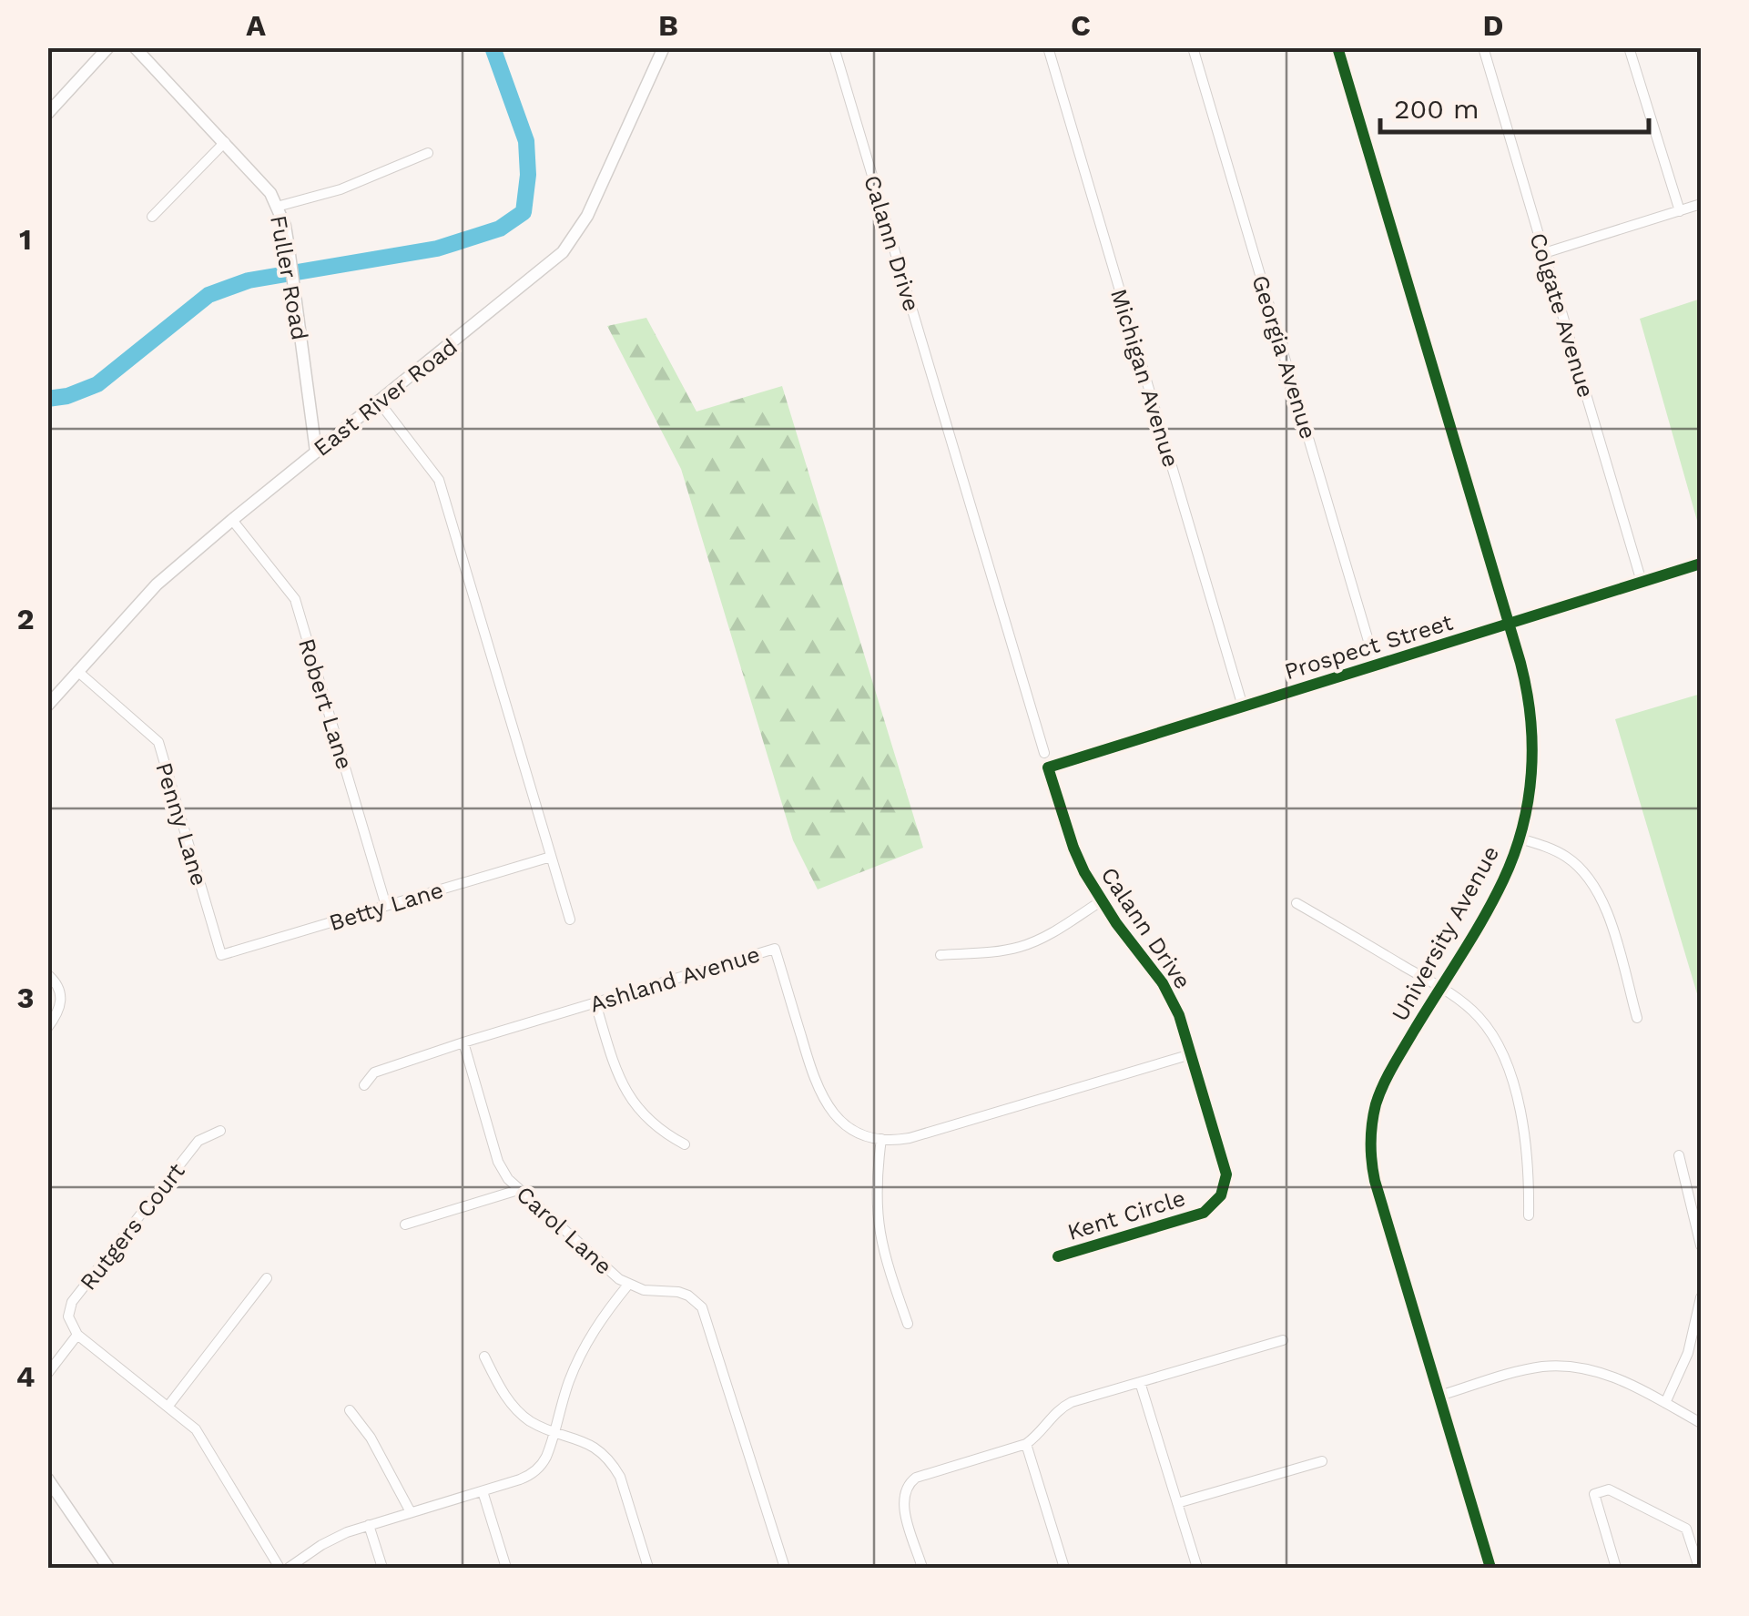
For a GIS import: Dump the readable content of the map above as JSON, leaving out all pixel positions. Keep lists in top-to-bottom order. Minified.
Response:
{"streets":{"street":["Calann Drive","Fuller Road","Colgate Avenue","Georgia Avenue","Michigan Avenue","East River Road","Prospect Street","Robert Lane","Penny Lane","Betty Lane","University Avenue","Ashland Avenue","Kent Circle","Rutgers Court","Carol Lane"]},"crossings":[["Calann Drive","Prospect Street"],["Calann Drive","Kent Circle"],["Fuller Road","East River Road"],["Colgate Avenue","Prospect Street"],["Georgia Avenue","Prospect Street"],["Michigan Avenue","Prospect Street"],["East River Road","Robert Lane"],["East River Road","Penny Lane"],["Prospect Street","University Avenue"],["Robert Lane","Betty Lane"],["Penny Lane","Betty Lane"],["Ashland Avenue","Carol Lane"]],"scale_bar":"200 m","grid":{"columns":["A","B","C","D"],"rows":["1","2","3","4"]}}
